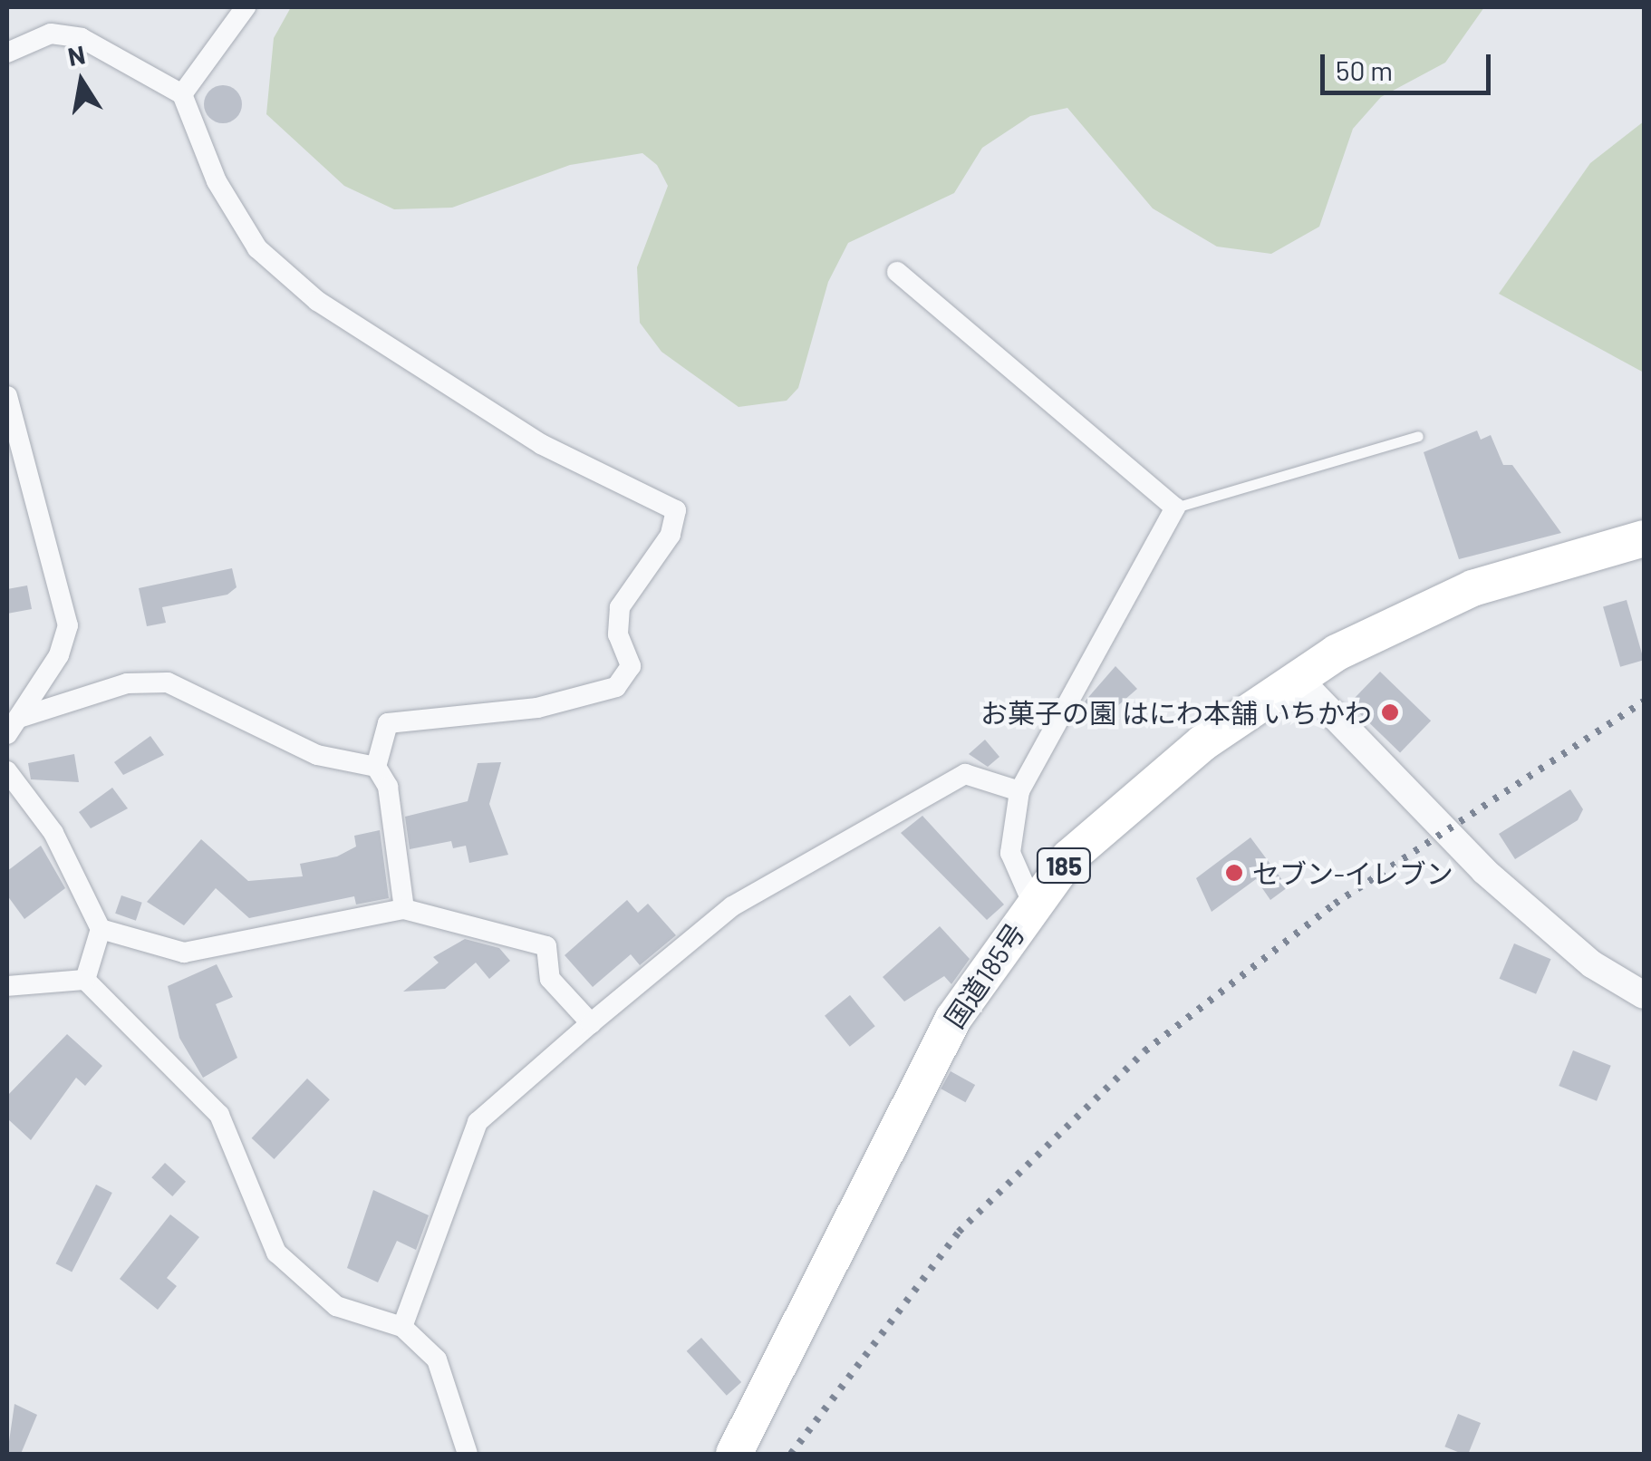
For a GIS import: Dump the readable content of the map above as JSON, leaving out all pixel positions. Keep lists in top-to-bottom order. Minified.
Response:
{"streets":{"highway":["185","国道185号"]},"places":["お菓子の園 はにわ本舗 いちかわ","セブン-イレブン"],"scale_bar":"50 m","north":"top"}
